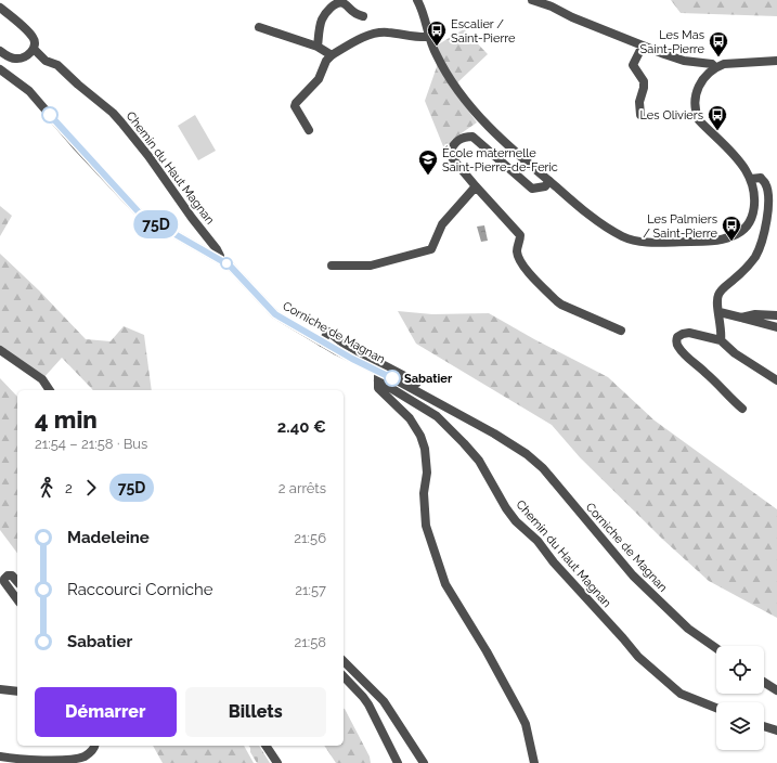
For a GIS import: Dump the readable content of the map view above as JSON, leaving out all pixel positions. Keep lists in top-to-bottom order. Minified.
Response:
{"streets":{"street":["Chemin du Haut Magnan","Corniche de Magnan"]},"crossings":[["Chemin du Haut Magnan","Corniche de Magnan"]],"places":{"bus stop":["Escalier / Saint-Pierre","Les Mas Saint-Pierre","Les Oliviers","Les Palmiers / Saint-Pierre"],"school or university":["École maternelle Saint-Pierre-de-Feric"],"other":["Sabatier"]},"lines":["bus line 75D"],"page":{"on_map":"75D","heading":["4 min","21:54 – 21:58 · Bus","2.40 €"],"legs":["2","75D","2 arrêts"],"list":[{"name":"Madeleine","value":"21:56"},{"name":"Raccourci Corniche","value":"21:57"},{"name":"Sabatier","value":"21:58"}],"buttons":["Démarrer","Billets"]}}
